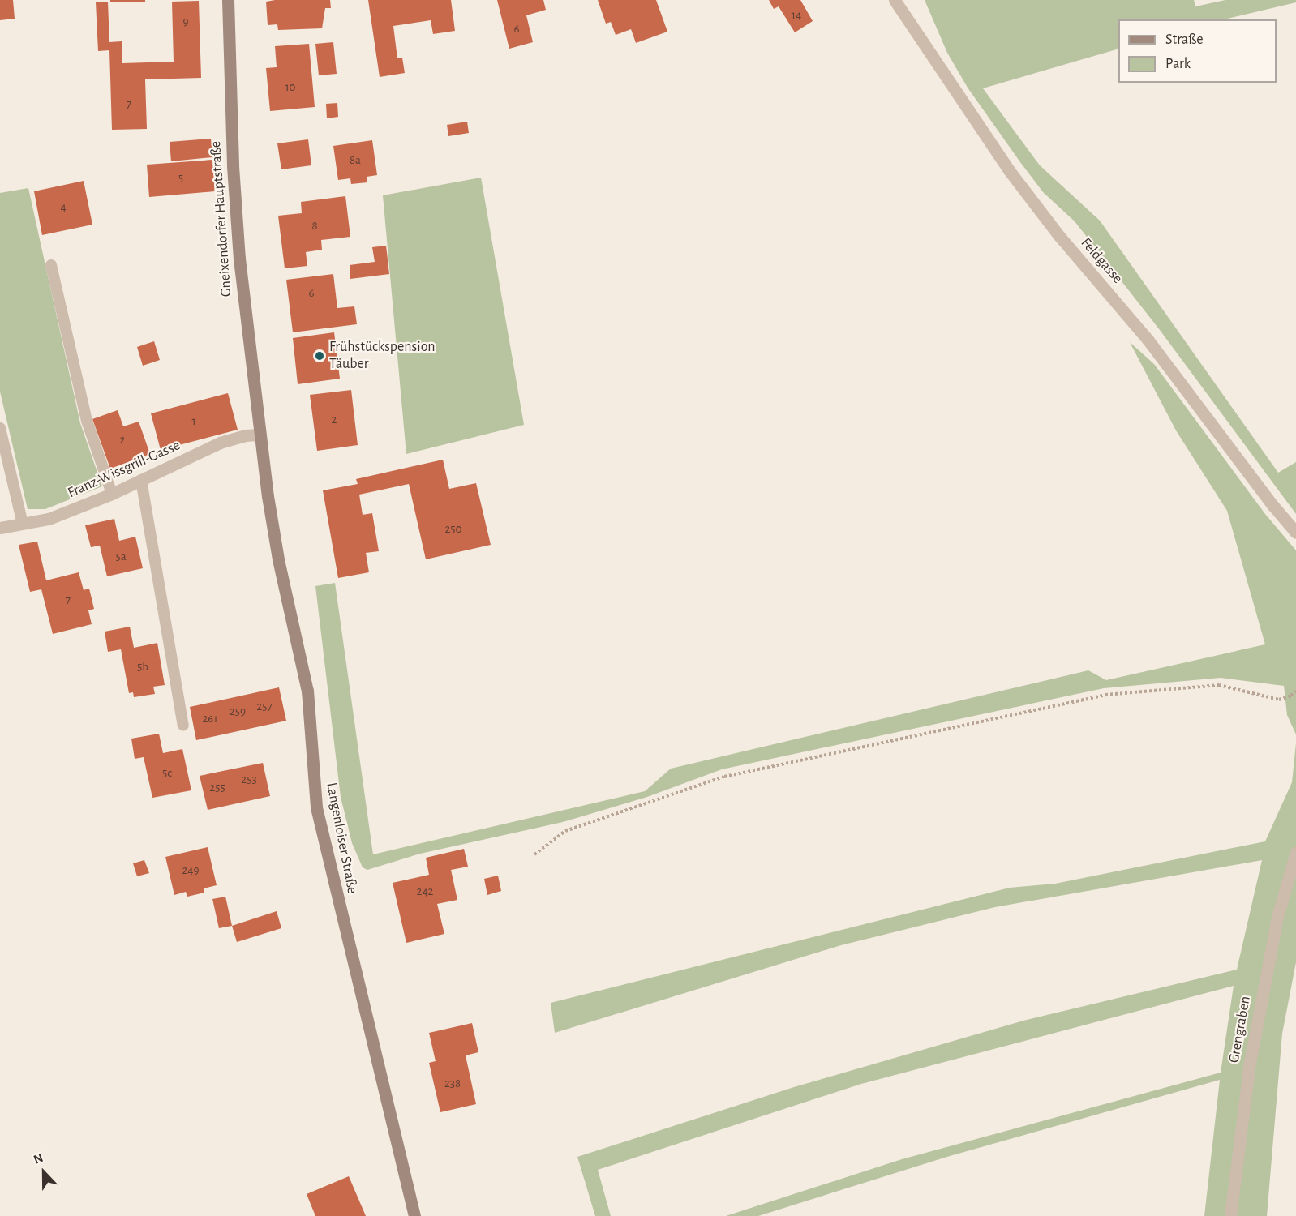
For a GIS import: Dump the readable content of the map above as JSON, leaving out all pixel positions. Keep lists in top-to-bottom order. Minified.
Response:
{"streets":{"street":["Gneixendorfer Hauptstraße","Feldgasse","Franz-Wissgrill-Gasse","Langenloiser Straße","Grengraben"]},"crossings":[["Gneixendorfer Hauptstraße","Franz-Wissgrill-Gasse"],["Gneixendorfer Hauptstraße","Langenloiser Straße"],["Franz-Wissgrill-Gasse","Langenloiser Straße"]],"places":["Frühstückspension Täuber"],"house_numbers":["14","9","6","10","7","8a","5","4","8","6","2","1","2","250","5a","7","5b","257","259","261","5c","253","255","249","242","238"],"legend":["Straße","Park"],"north":"top"}
